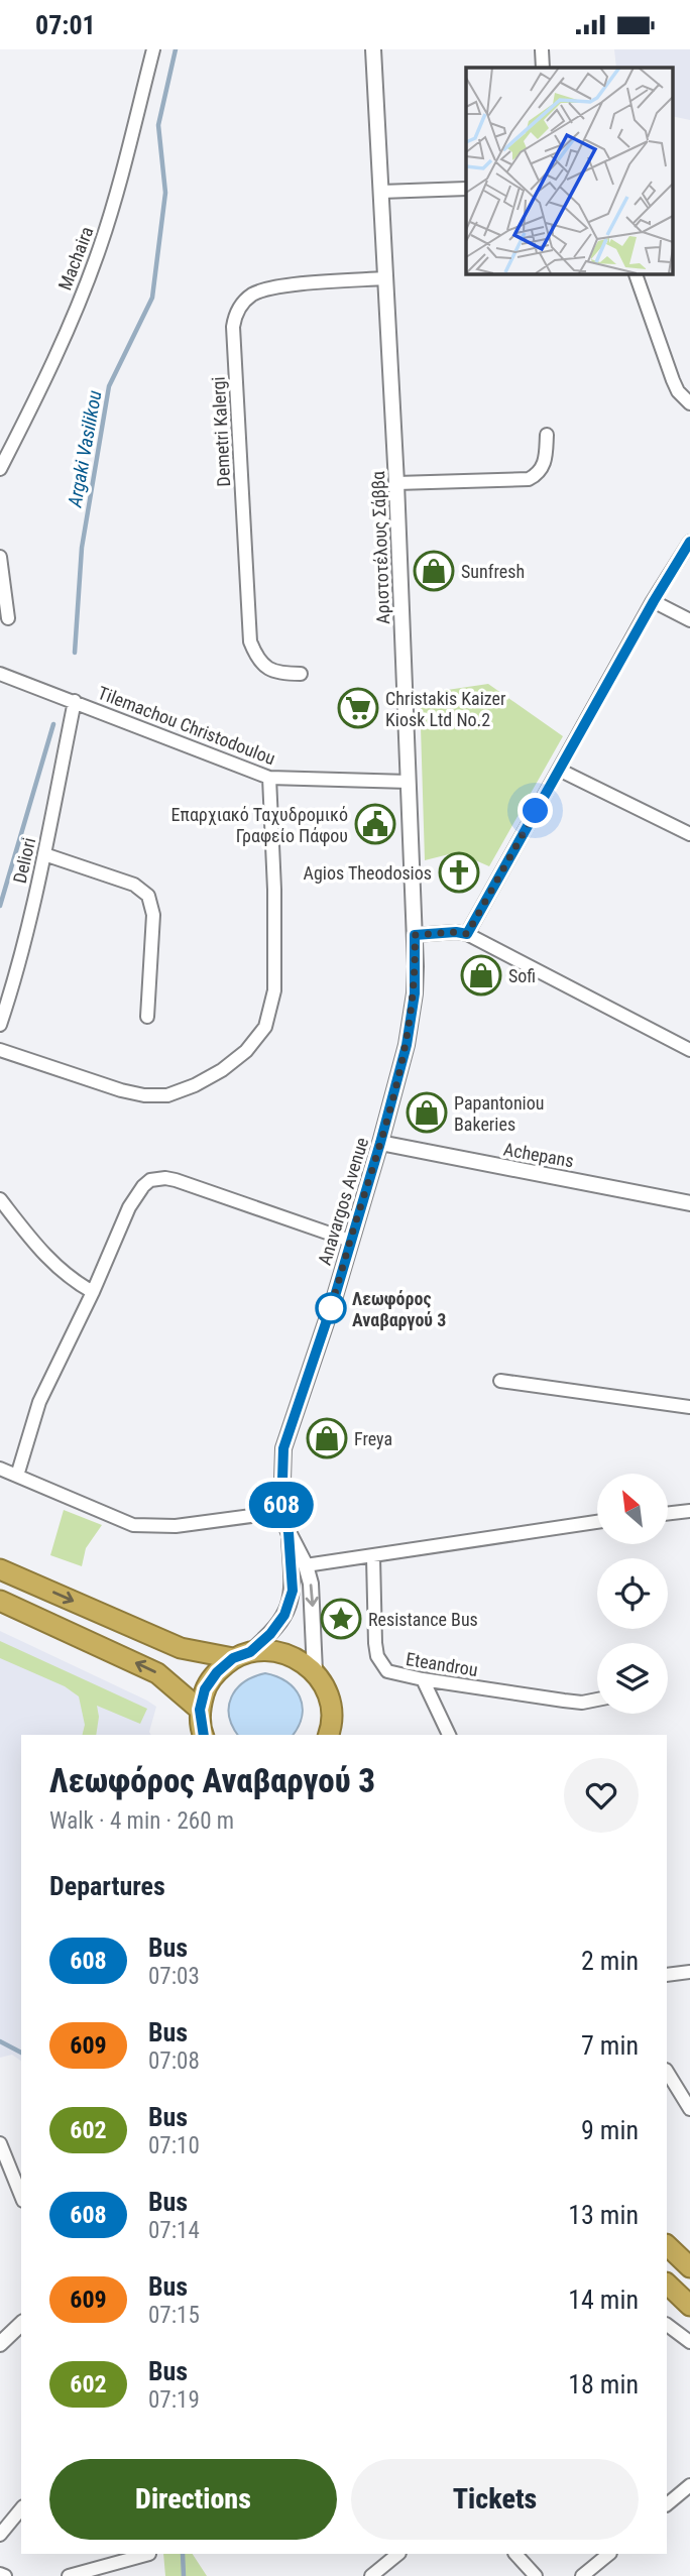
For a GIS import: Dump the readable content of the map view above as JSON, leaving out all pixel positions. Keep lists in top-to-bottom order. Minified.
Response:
{"streets":{"street":["Machaira","Demetri Kalergi","Αριστοτέλους Σάββα","Tilemachou Christodoulou","Deliori","Achepans","Anavargos Avenue","Eteandrou"]},"crossings":[["Demetri Kalergi","Αριστοτέλους Σάββα"],["Αριστοτέλους Σάββα","Tilemachou Christodoulou"],["Αριστοτέλους Σάββα","Anavargos Avenue"],["Tilemachou Christodoulou","Deliori"],["Achepans","Anavargos Avenue"]],"water":["Argaki Vasilikou"],"places":{"shop":["Sunfresh","Sofi","Papantoniou Bakeries","Freya"],"supermarket":["Christakis Kaizer Kiosk Ltd No.2"],"public building":["Επαρχιακό Ταχυδρομικό Γραφείο Πάφου"],"church":["Agios Theodosios"],"other":["Λεωφόρος Αναβαργού 3"],"place":["Resistance Bus"]},"lines":["bus line 608"],"north":"top left","page":{"status":"07:01","on_map":"608","heading":[["Λεωφόρος Αναβαργού 3","Walk · 4 min · 260 m"],"Departures"],"list":[{"mark":"608","name":"Bus","note":"07:03","value":"2 min"},{"mark":"609","name":"Bus","note":"07:08","value":"7 min"},{"mark":"602","name":"Bus","note":"07:10","value":"9 min"},{"mark":"608","name":"Bus","note":"07:14","value":"13 min"},{"mark":"609","name":"Bus","note":"07:15","value":"14 min"},{"mark":"602","name":"Bus","note":"07:19","value":"18 min"}],"buttons":["Directions","Tickets"]}}
